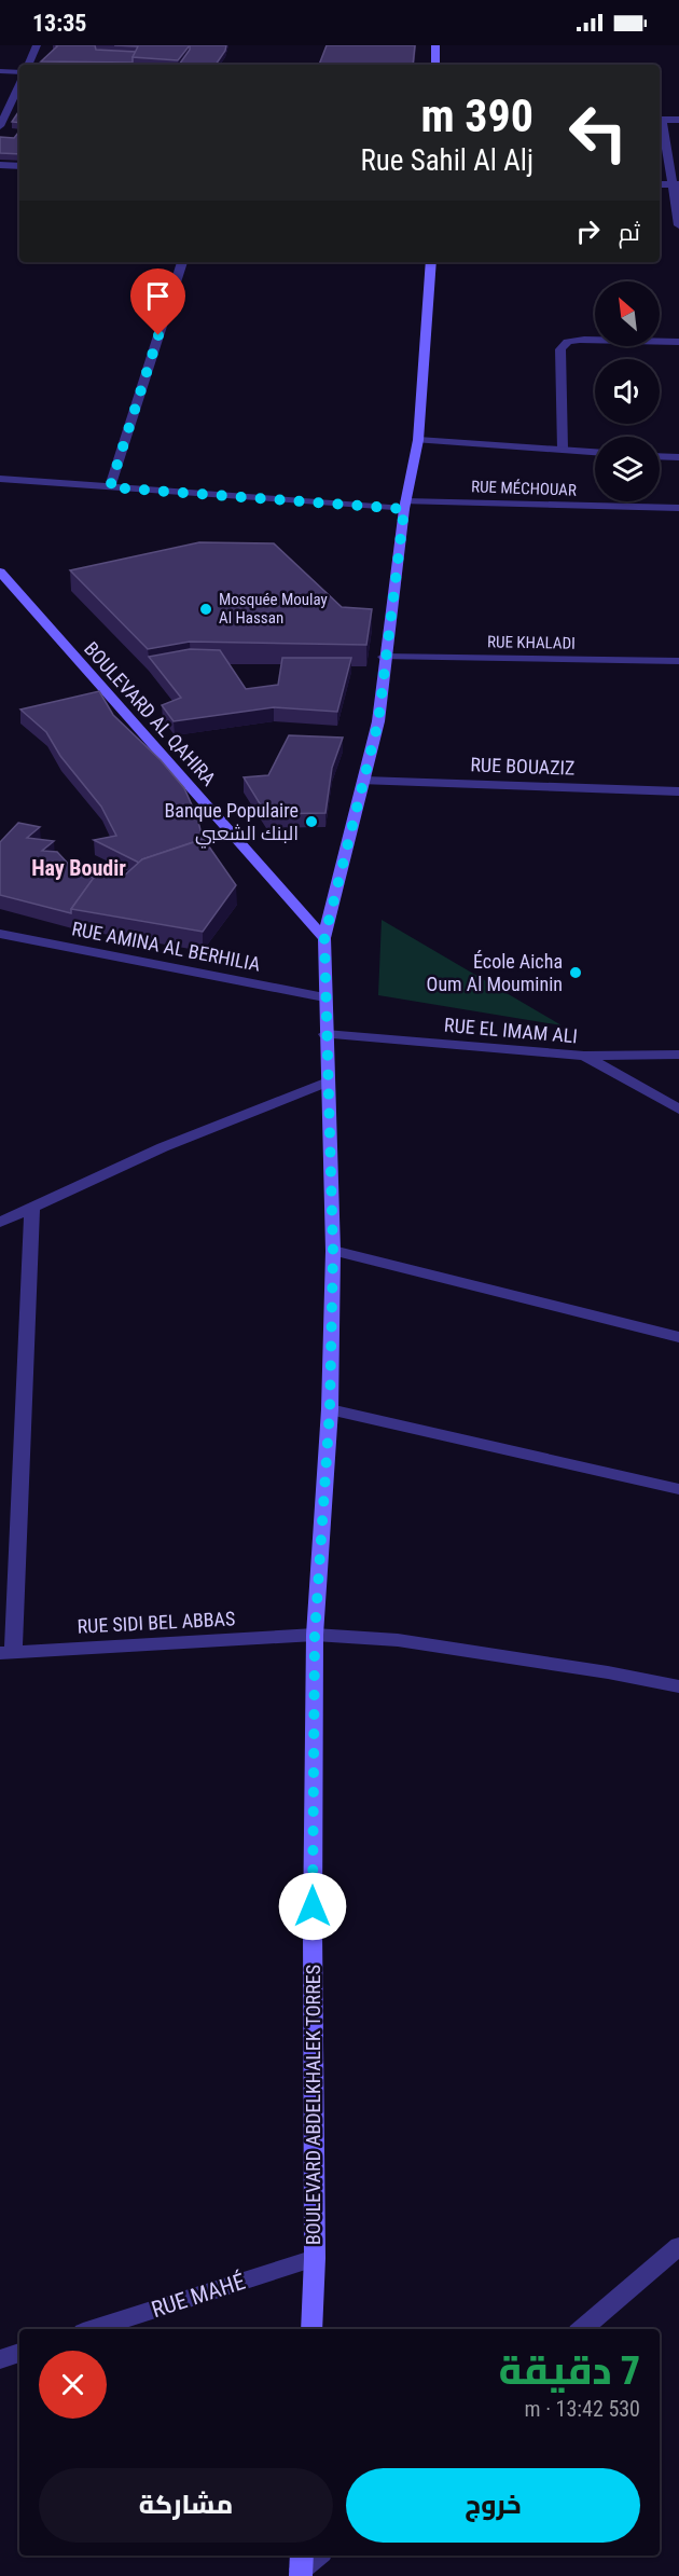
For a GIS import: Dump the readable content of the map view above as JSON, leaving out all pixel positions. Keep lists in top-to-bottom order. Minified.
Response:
{"streets":{"main road":["BOULEVARD AL QAHIRA","BOULEVARD ABDELKHALEK TORRES"],"street":["RUE MÉCHOUAR","RUE KHALADI","RUE BOUAZIZ","RUE AMINA AL BERHILIA","RUE EL IMAM ALI","RUE SIDI BEL ABBAS","RUE MAHÉ"]},"crossings":[["RUE MÉCHOUAR","BOULEVARD ABDELKHALEK TORRES"],["RUE KHALADI","BOULEVARD ABDELKHALEK TORRES"],["BOULEVARD AL QAHIRA","BOULEVARD ABDELKHALEK TORRES"],["RUE BOUAZIZ","BOULEVARD ABDELKHALEK TORRES"],["RUE AMINA AL BERHILIA","BOULEVARD ABDELKHALEK TORRES"],["RUE EL IMAM ALI","BOULEVARD ABDELKHALEK TORRES"],["RUE SIDI BEL ABBAS","BOULEVARD ABDELKHALEK TORRES"],["BOULEVARD ABDELKHALEK TORRES","RUE MAHÉ"]],"districts":["Hay Boudir"],"places":["Mosquée Moulay Al Hassan","Banque Populaire البنك الشعبي","École Aicha Oum Al Mouminin"],"north":"top left","page":{"status":"13:35","turn":["390 m","Rue Sahil Al Alj"],"then":"ثم","heading":["7 دقيقة","530 m · 13:42"],"buttons":["خروج","مشاركة"]}}
